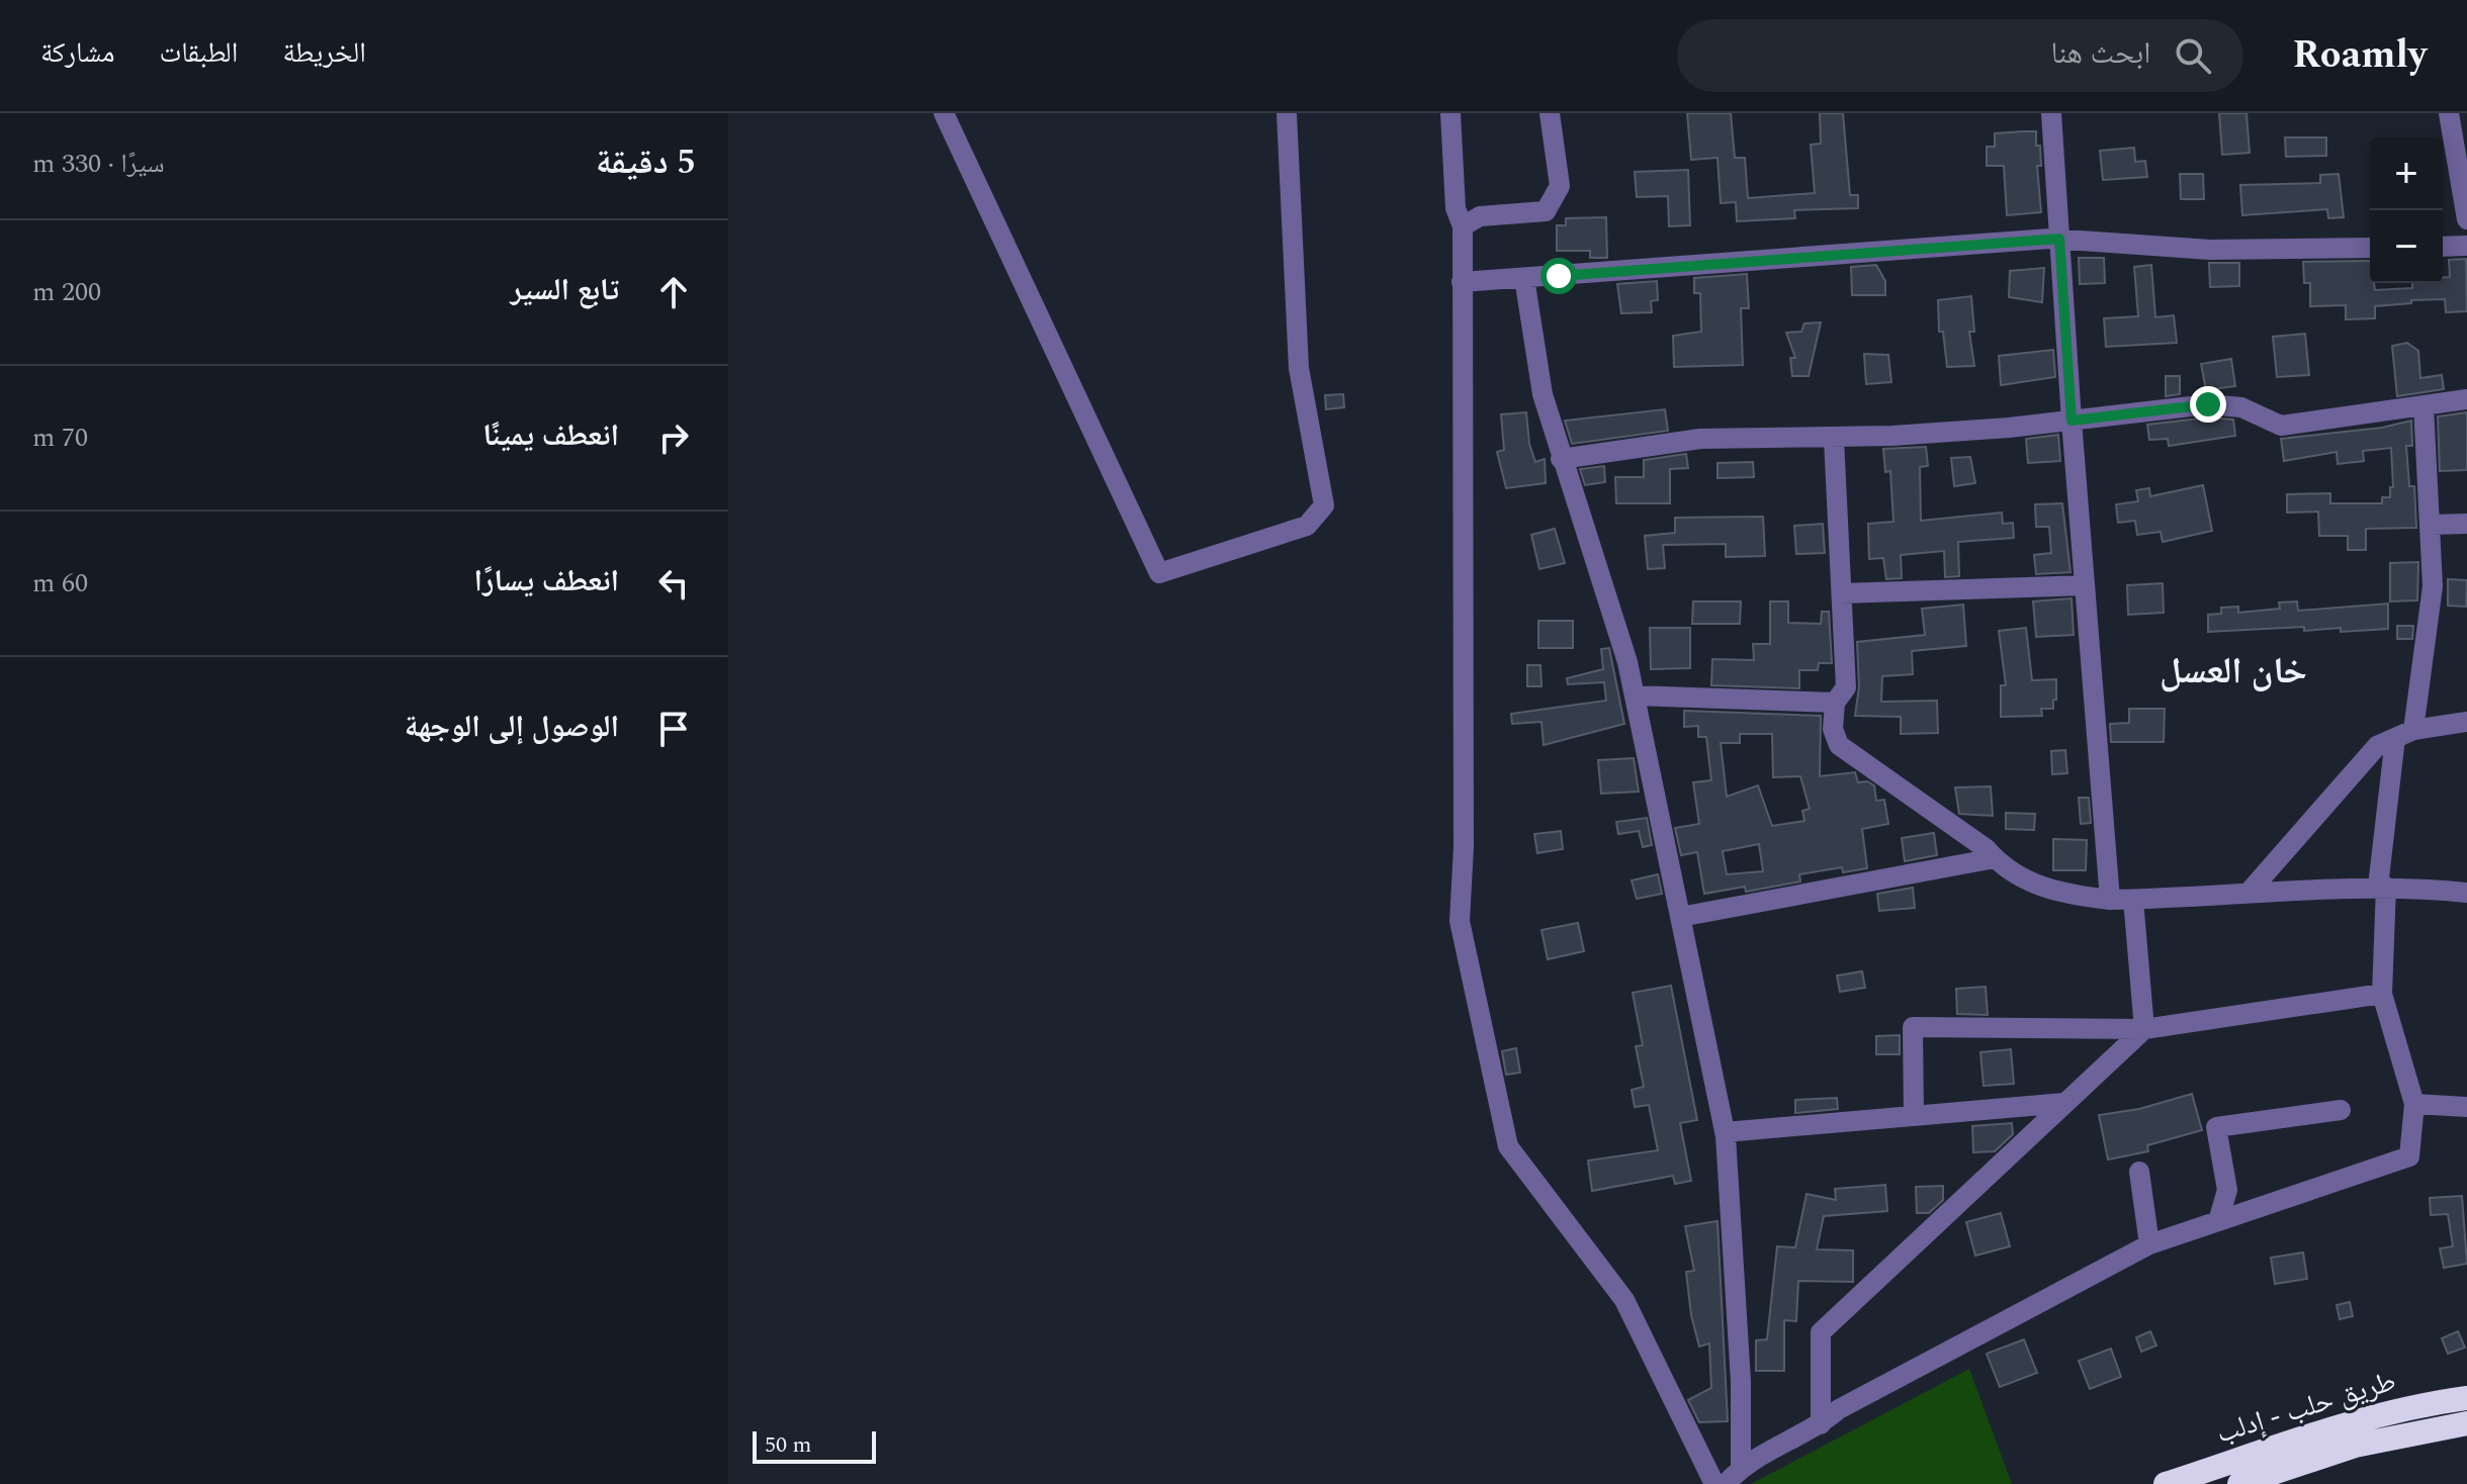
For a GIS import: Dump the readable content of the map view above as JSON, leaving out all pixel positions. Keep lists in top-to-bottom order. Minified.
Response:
{"streets":{"highway":["طريق حلب - إدلب"]},"districts":["خان العسل"],"scale_bar":"50 m","page":{"header":"Roamly","search":"ابحث هنا","nav":["الخريطة","الطبقات","مشاركة"],"heading":["5 دقيقة","سيرًا · 330 m"],"map_buttons":["+","−"],"list":[["تابع السير","200 m"],["انعطف يمينًا","70 m"],["انعطف يسارًا","60 m"],"الوصول إلى الوجهة"],"scale":"50 m"}}
